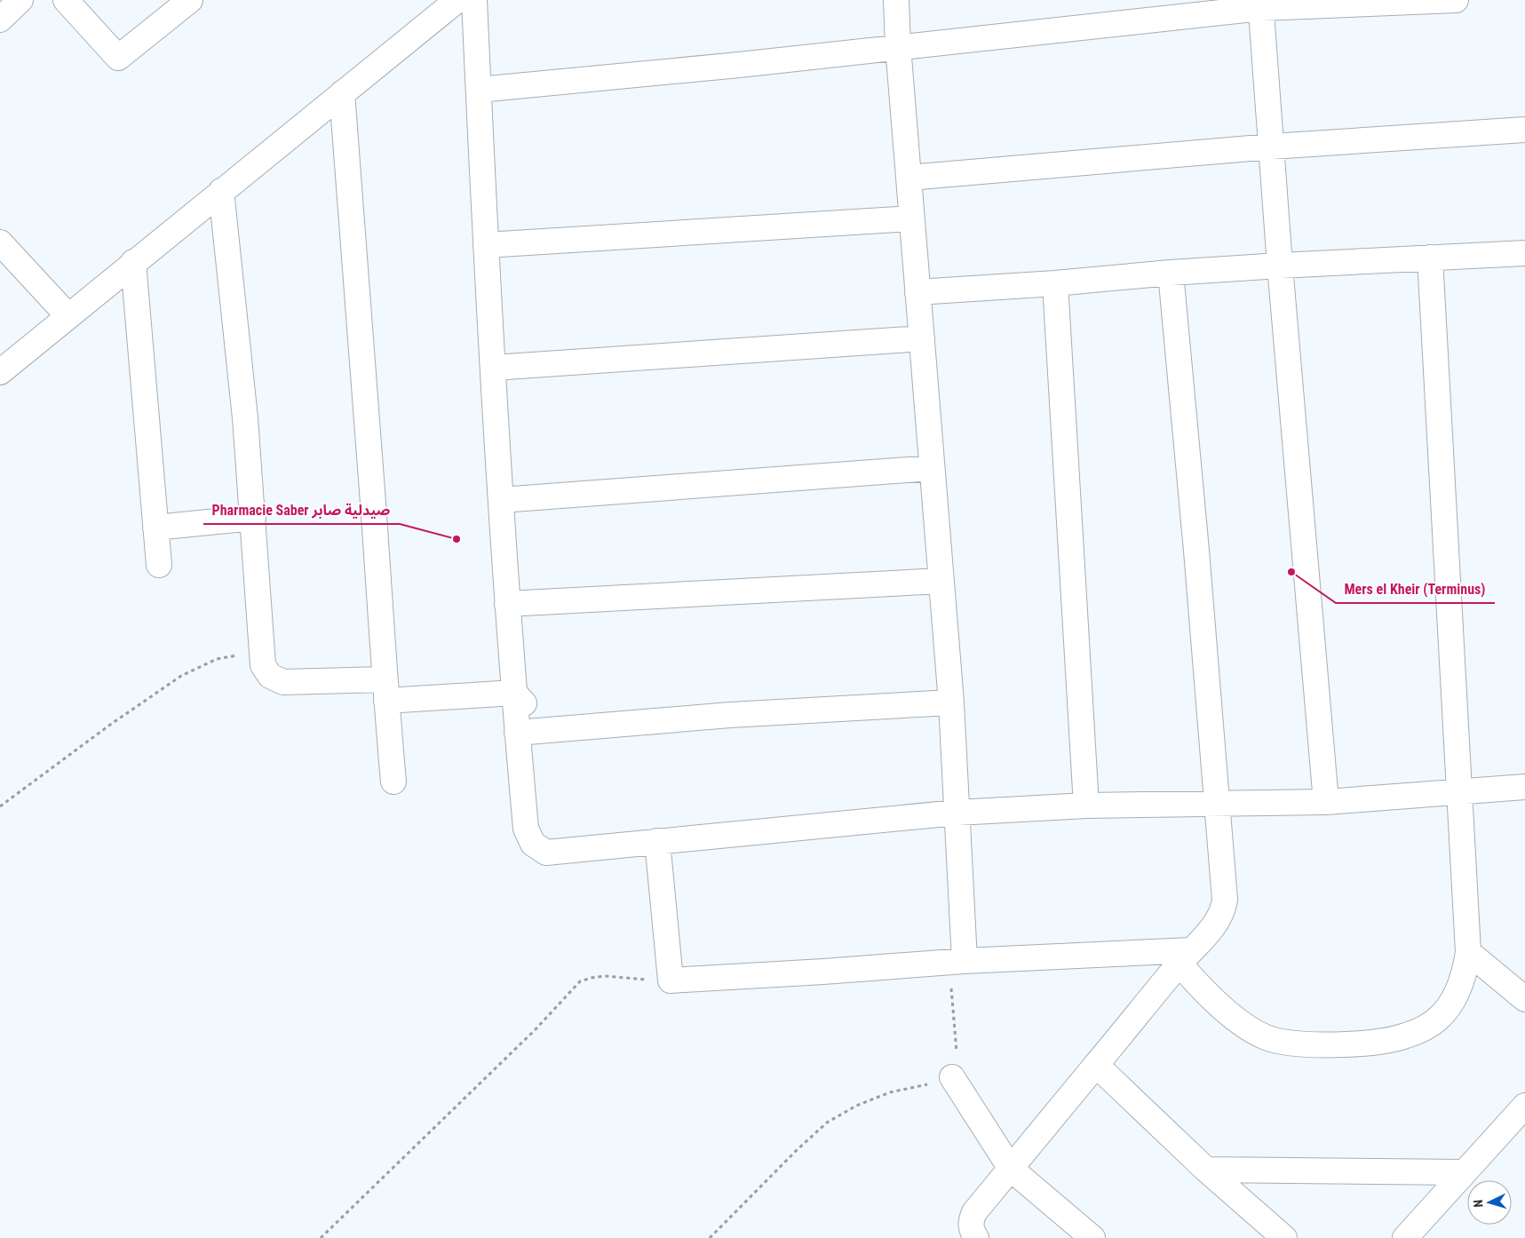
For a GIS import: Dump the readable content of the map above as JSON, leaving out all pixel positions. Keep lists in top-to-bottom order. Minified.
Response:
{"places":["Pharmacie Saber صيدلية صابر","Mers el Kheir (Terminus)"],"north":"left"}
